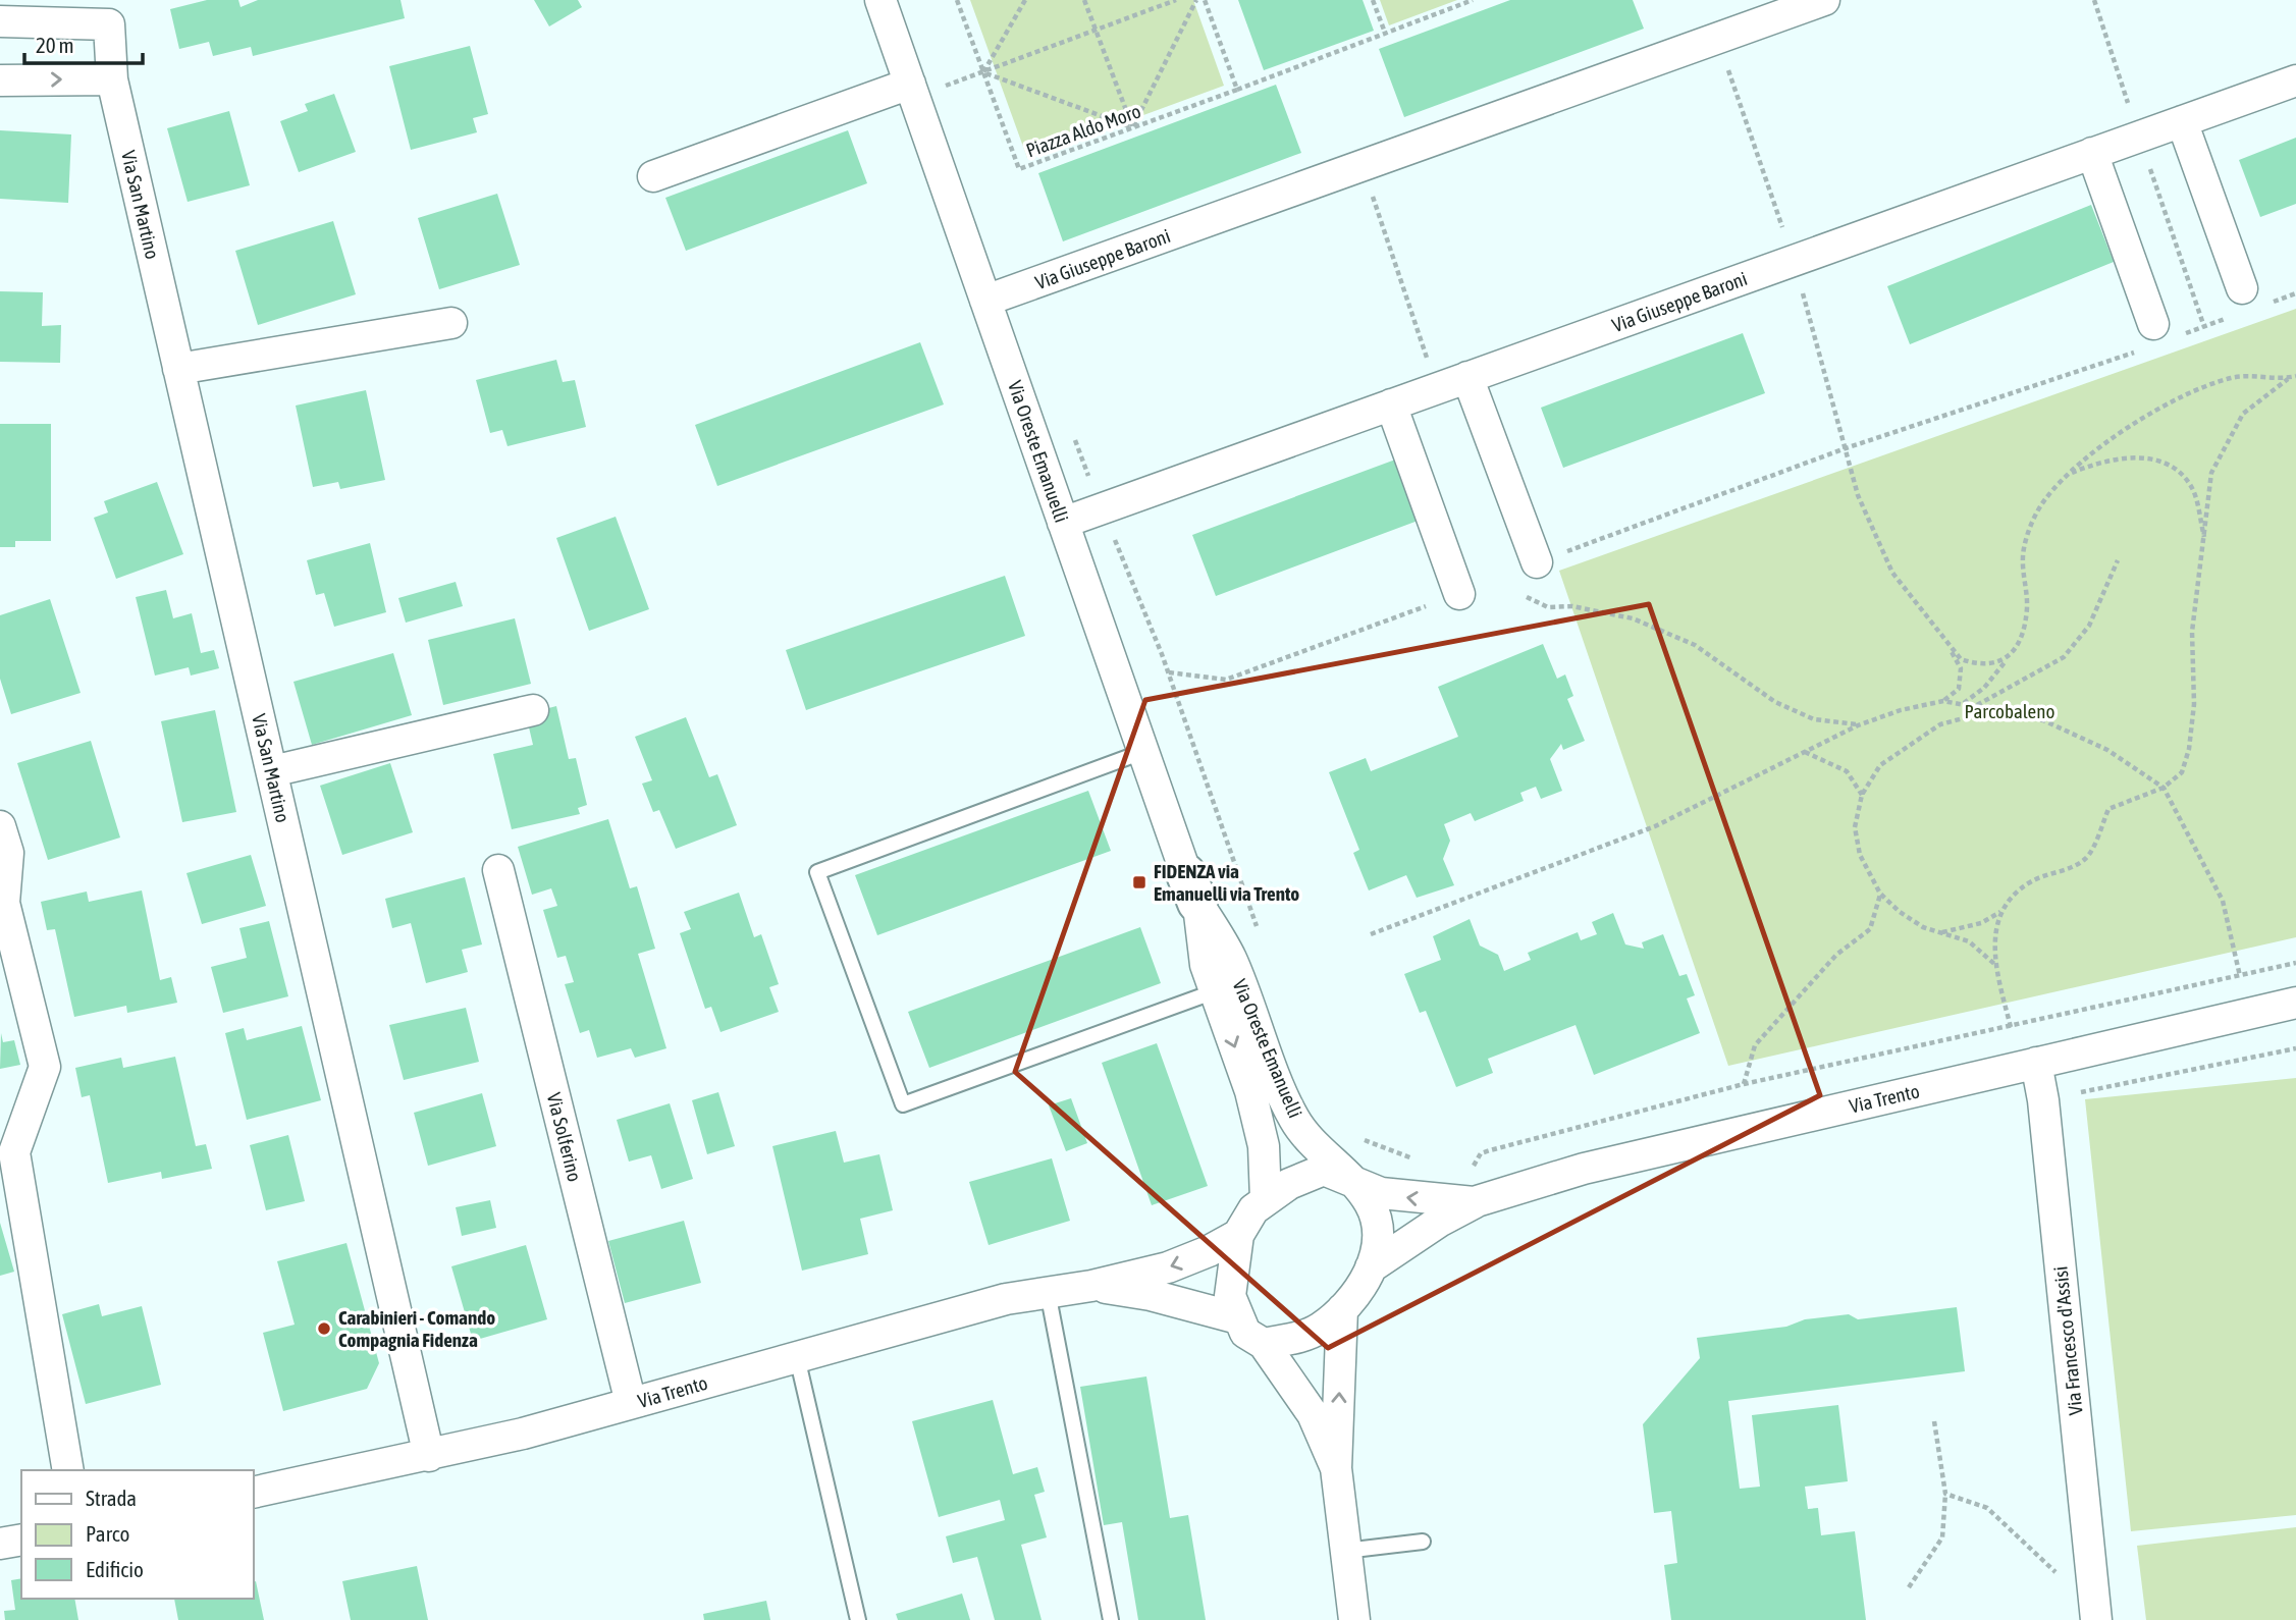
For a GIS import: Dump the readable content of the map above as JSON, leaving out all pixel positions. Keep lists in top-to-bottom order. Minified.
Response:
{"streets":{"street":["Via San Martino","Via Giuseppe Baroni","Via Oreste Emanuelli","Via Trento","Via Solferino","Via Francesco d'Assisi"],"path":["Piazza Aldo Moro"]},"crossings":[["Via San Martino","Via Trento"],["Via Giuseppe Baroni","Via Oreste Emanuelli"],["Via Trento","Via Solferino"],["Via Trento","Via Francesco d'Assisi"]],"parks":["Parcobaleno"],"places":{"transit":["FIDENZA via Emanuelli via Trento"],"other":["Carabinieri - Comando Compagnia Fidenza"]},"legend":["Strada","Parco","Edificio"],"scale_bar":"20 m"}
